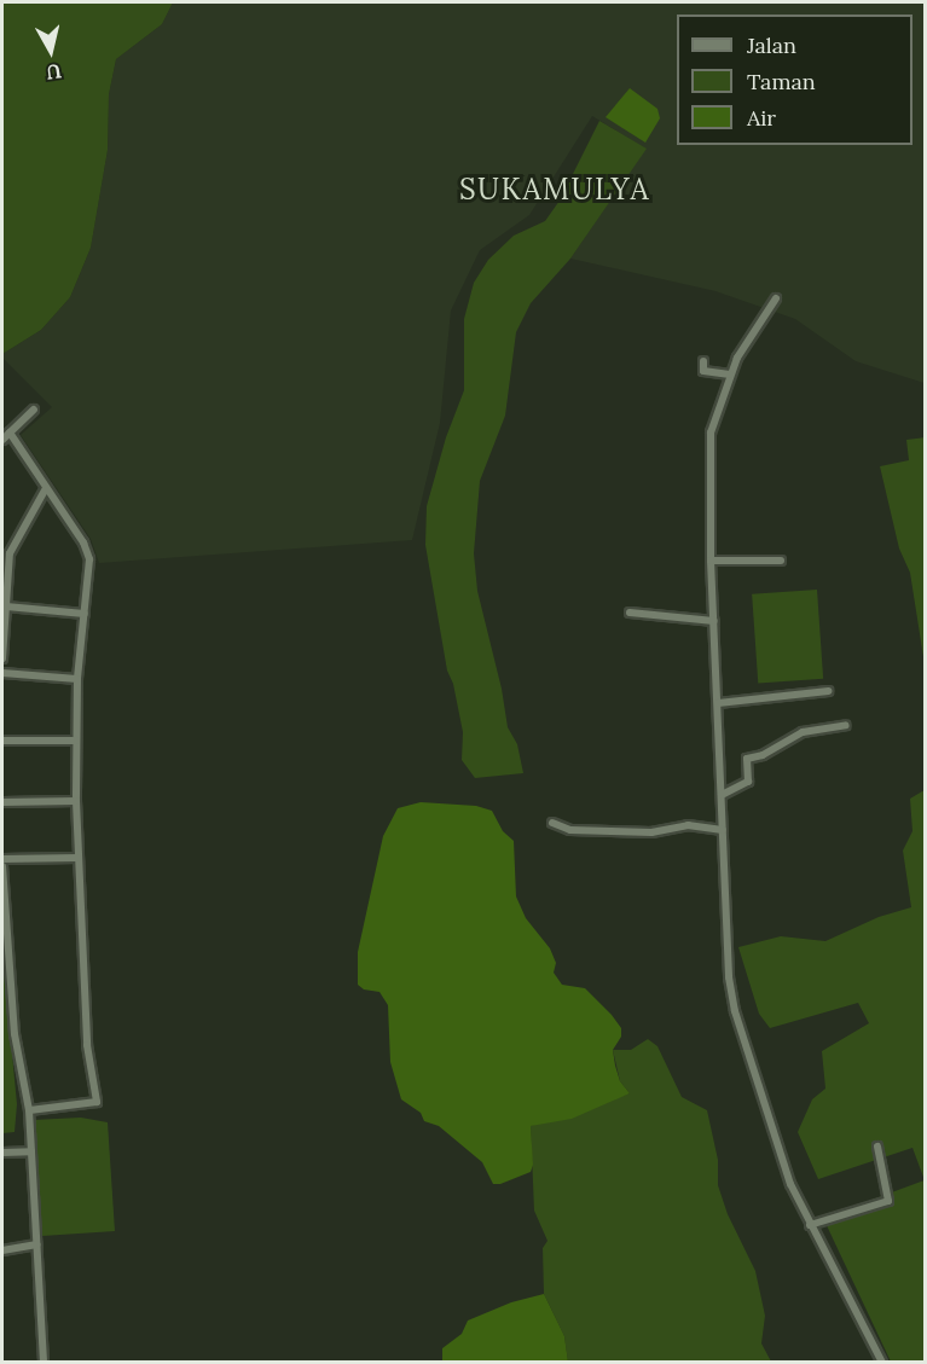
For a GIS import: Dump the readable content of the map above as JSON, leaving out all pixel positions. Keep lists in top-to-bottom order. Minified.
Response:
{"districts":["SUKAMULYA"],"legend":["Jalan","Taman","Air"],"north":"bottom"}
